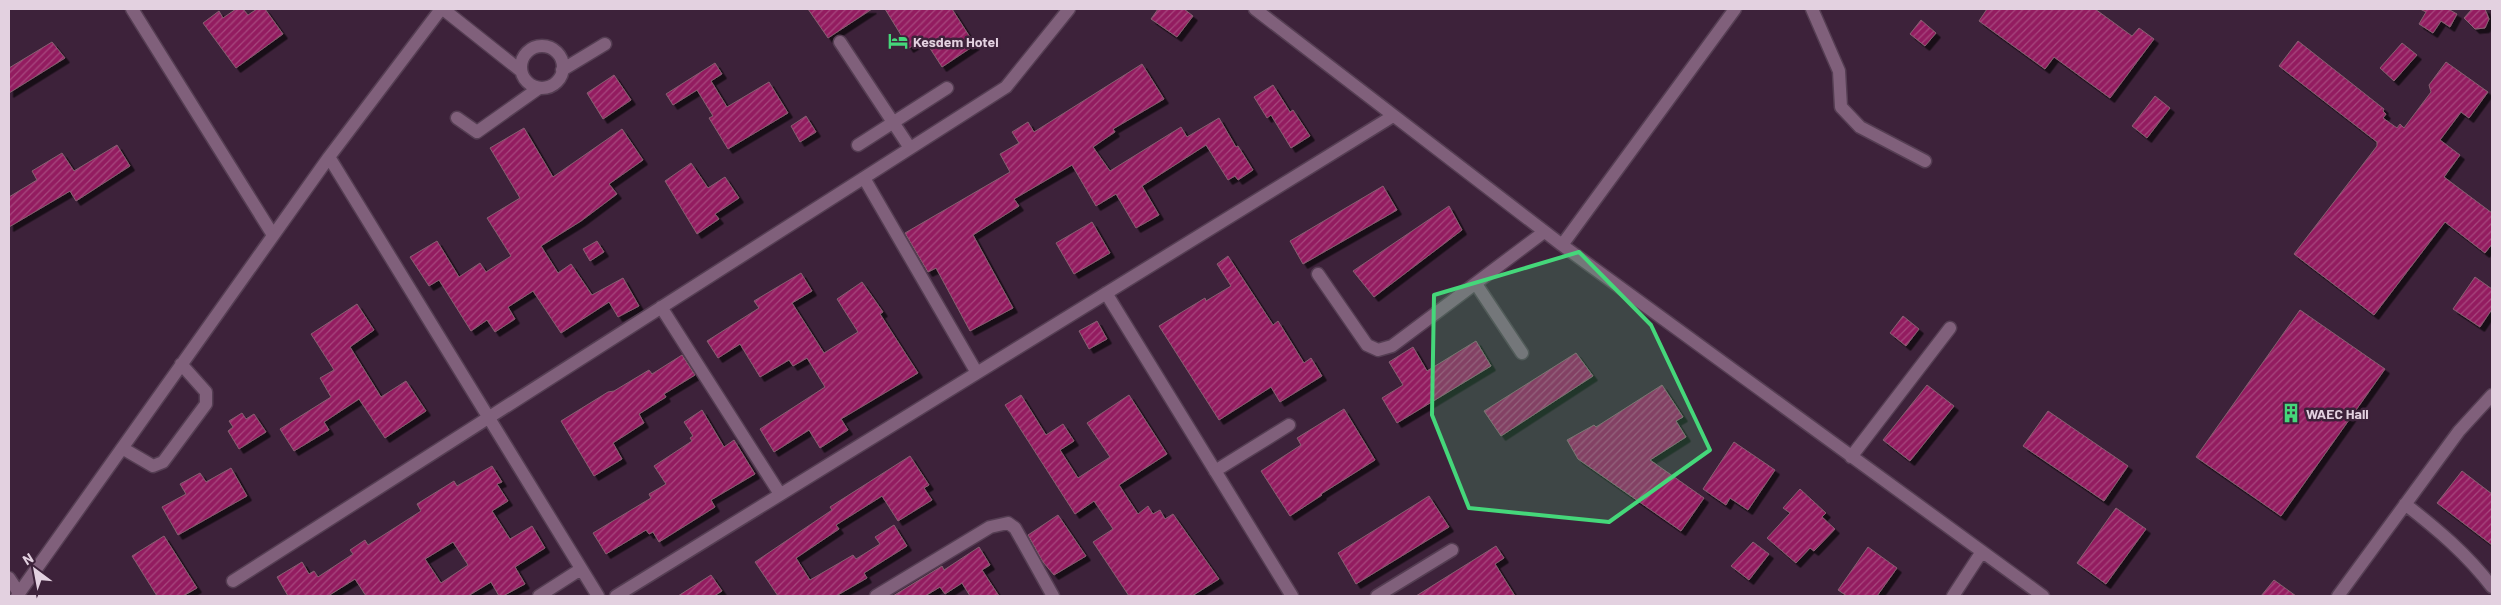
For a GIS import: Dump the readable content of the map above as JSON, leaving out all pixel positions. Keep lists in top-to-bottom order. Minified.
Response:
{"places":{"hotel":["Kesdem Hotel"],"building":["WAEC Hall"]},"north":"top left"}
